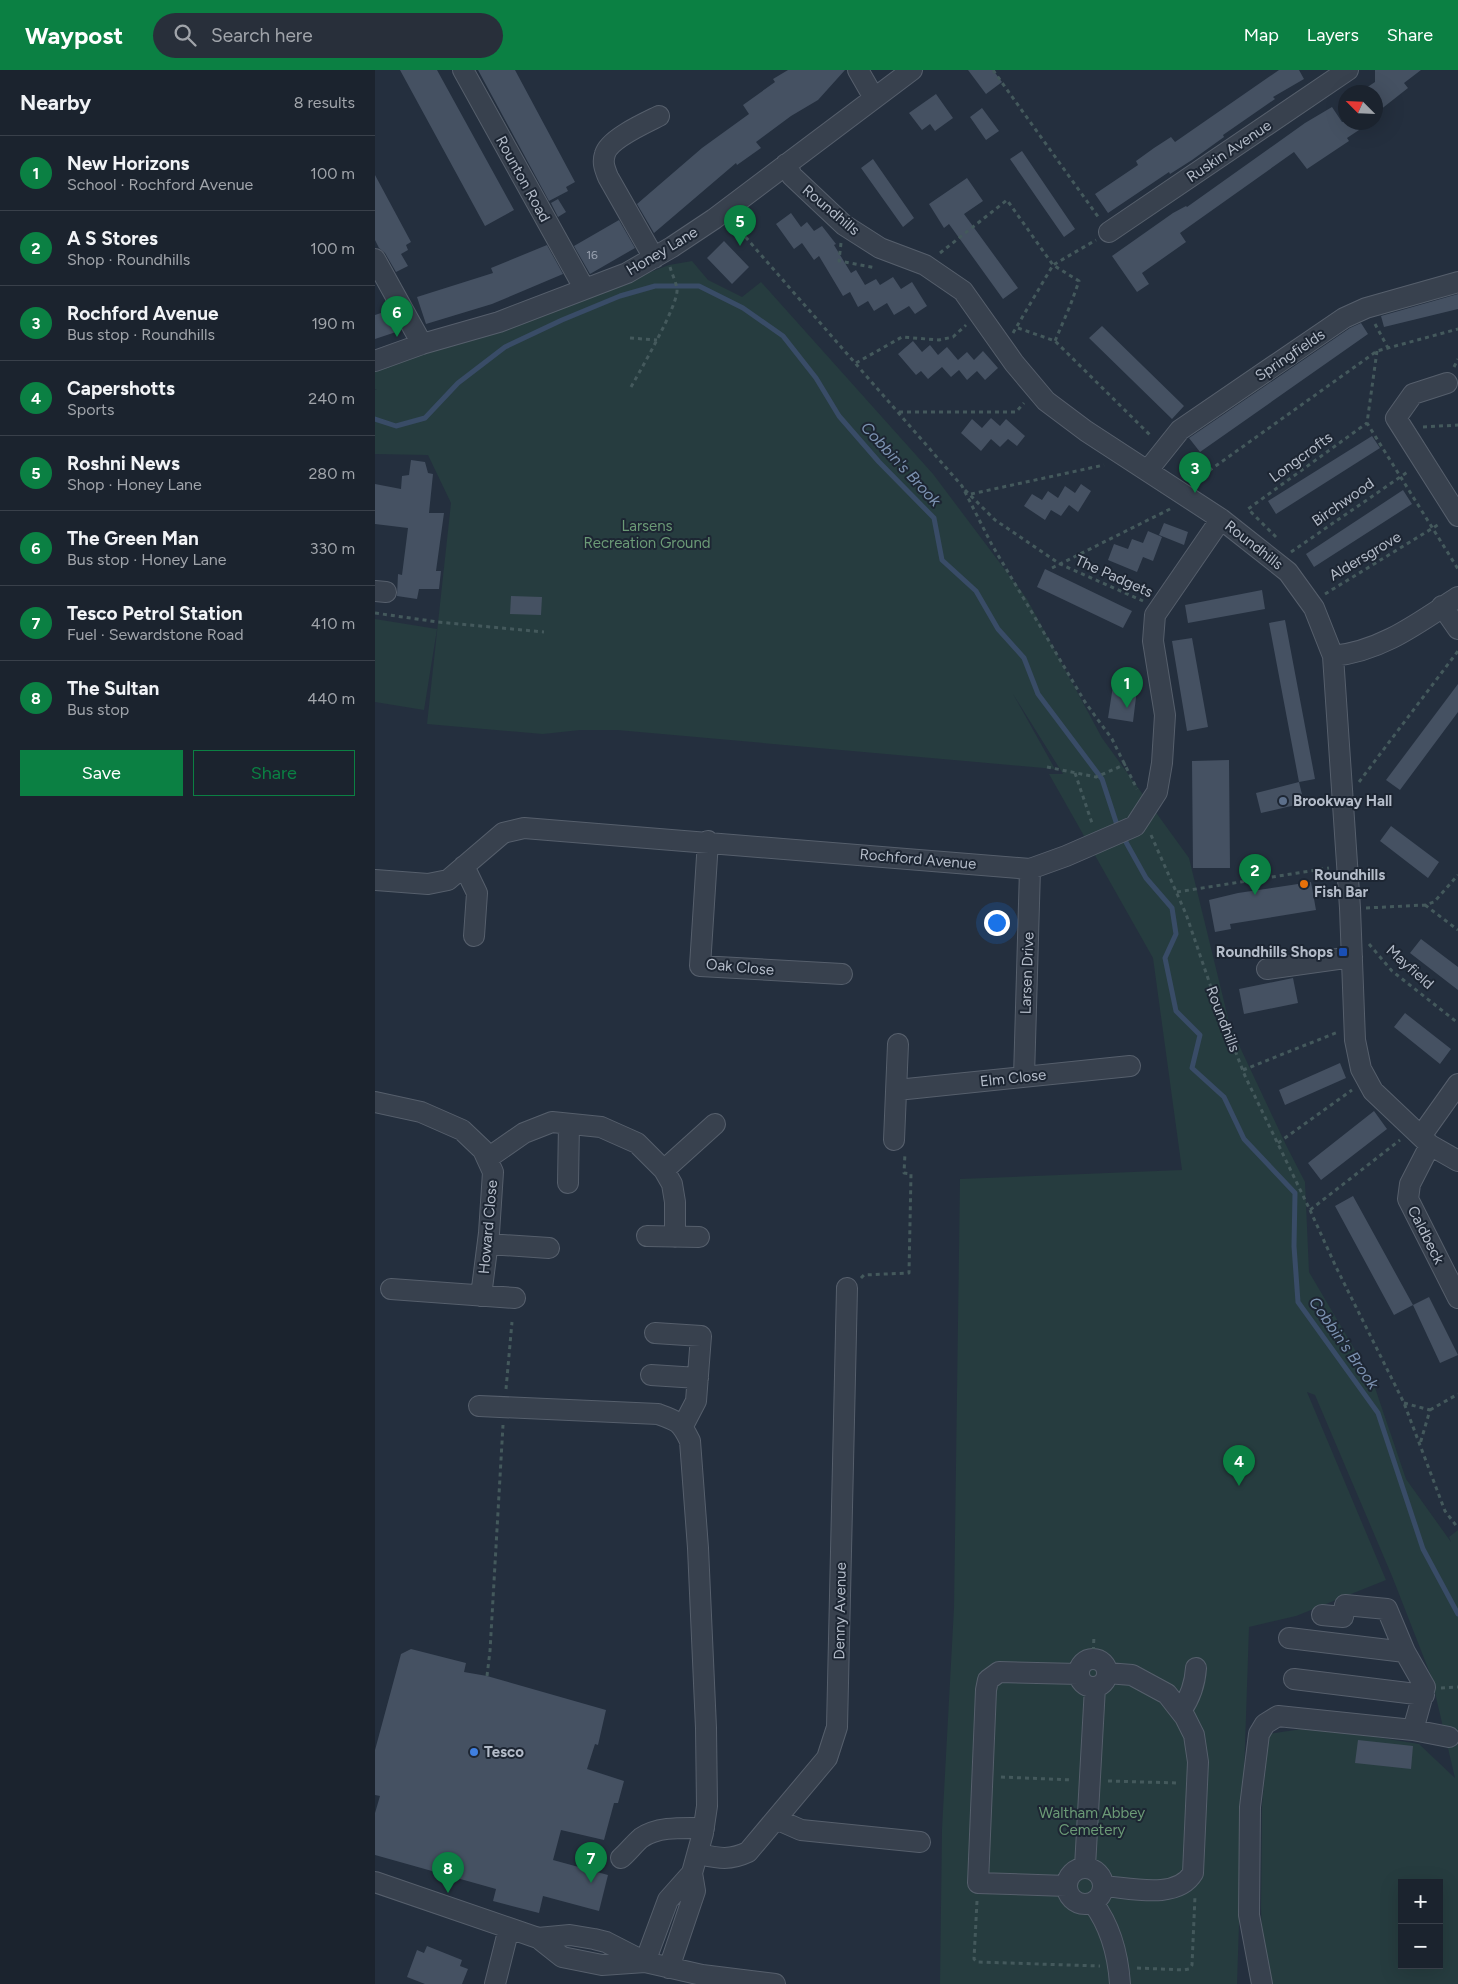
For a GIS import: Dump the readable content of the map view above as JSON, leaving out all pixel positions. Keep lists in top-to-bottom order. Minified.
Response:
{"streets":{"street":["Ruskin Avenue","Rounton Road","Roundhills","Honey Lane","Springfields","Rochford Avenue","Oak Close","Larsen Drive","Elm Close","Howard Close","Caldbeck","Denny Avenue"],"path":["Longcrofts","Birchwood","Aldersgrove","The Padgets","Mayfield"]},"crossings":[["Rounton Road","Honey Lane"],["Roundhills","Honey Lane"],["Roundhills","Springfields"],["Roundhills","Birchwood"],["Roundhills","Aldersgrove"],["Roundhills","The Padgets"],["Roundhills","Rochford Avenue"],["Roundhills","Mayfield"],["Roundhills","Caldbeck"],["Rochford Avenue","Oak Close"],["Rochford Avenue","Larsen Drive"],["Larsen Drive","Elm Close"]],"water":["Cobbin's Brook"],"parks":["Larsens Recreation Ground","Waltham Abbey Cemetery"],"places":{"other":["Brookway Hall","Roundhills Fish Bar","Tesco"],"transit":["Roundhills Shops"]},"house_numbers":["16"],"north":"top left","page":{"header":"Waypost","search":"Search here","nav":["Map","Layers","Share"],"heading":["Nearby","8 results"],"list":[{"mark":"1","name":"New Horizons","note":"School · Rochford Avenue","value":"100 m"},{"mark":"2","name":"A S Stores","note":"Shop · Roundhills","value":"100 m"},{"mark":"3","name":"Rochford Avenue","note":"Bus stop · Roundhills","value":"190 m"},{"mark":"4","name":"Capershotts","note":"Sports","value":"240 m"},{"mark":"5","name":"Roshni News","note":"Shop · Honey Lane","value":"280 m"},{"mark":"6","name":"The Green Man","note":"Bus stop · Honey Lane","value":"330 m"},{"mark":"7","name":"Tesco Petrol Station","note":"Fuel · Sewardstone Road","value":"410 m"},{"mark":"8","name":"The Sultan","note":"Bus stop","value":"440 m"}],"pins":["5","6","3","1","2","4","7","8"],"buttons":["Save","Share"],"map_buttons":["+","−"]}}
